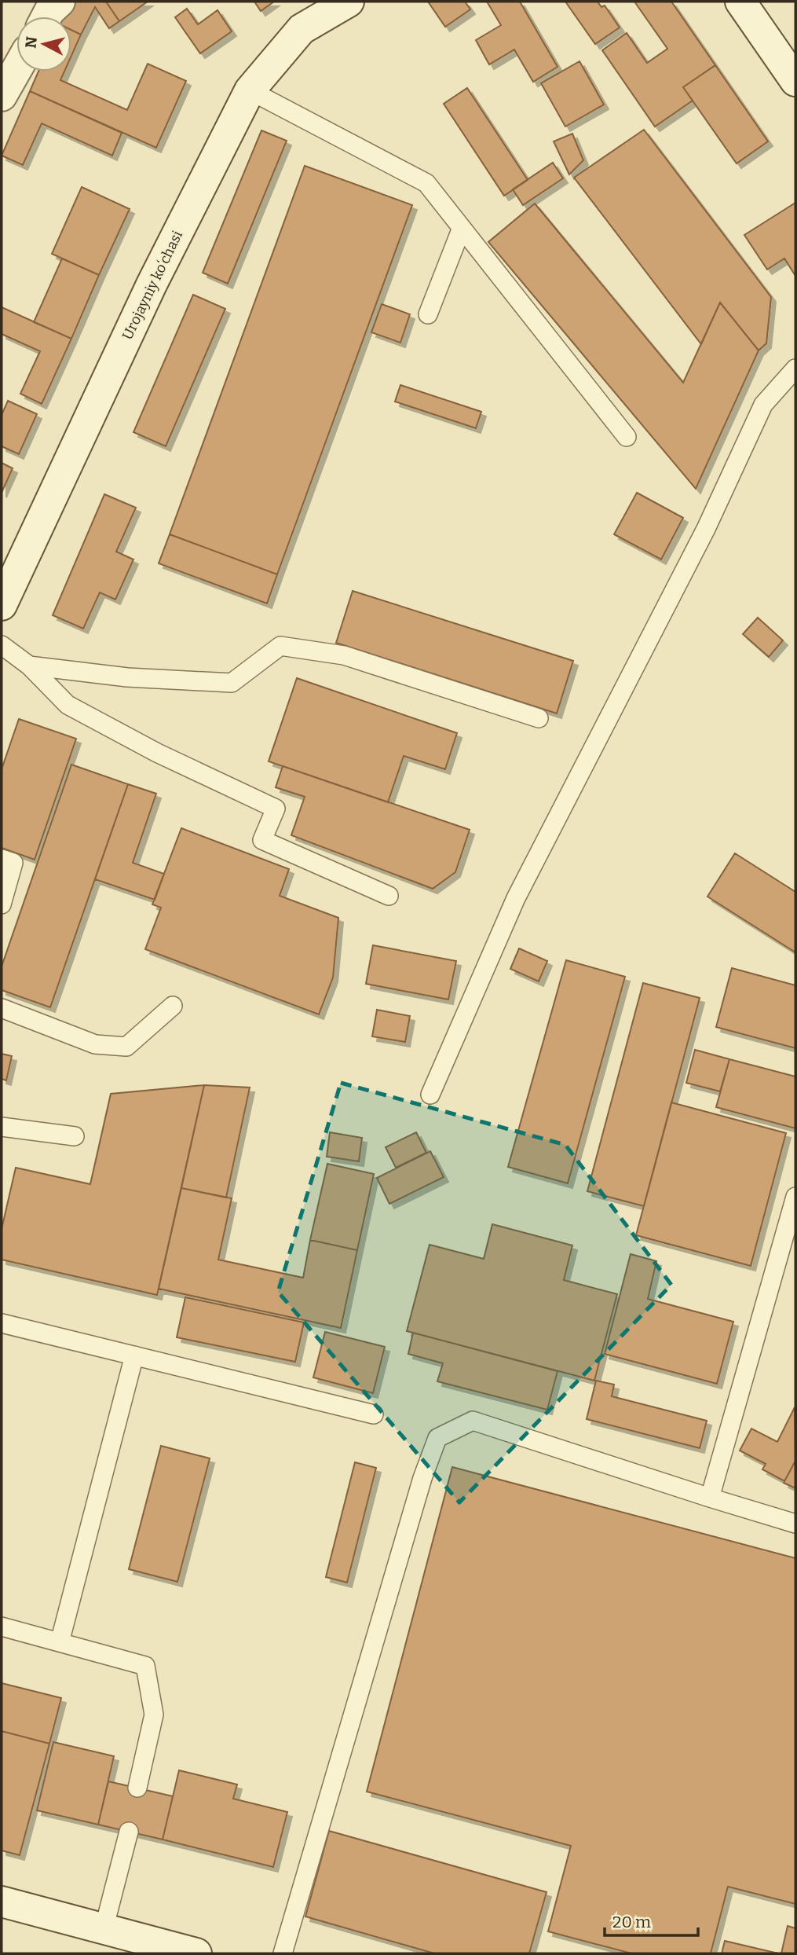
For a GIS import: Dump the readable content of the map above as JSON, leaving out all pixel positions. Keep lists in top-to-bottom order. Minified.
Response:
{"streets":{"main road":["Urоjayniy koʻchasi"]},"scale_bar":"20 m","north":"left"}
